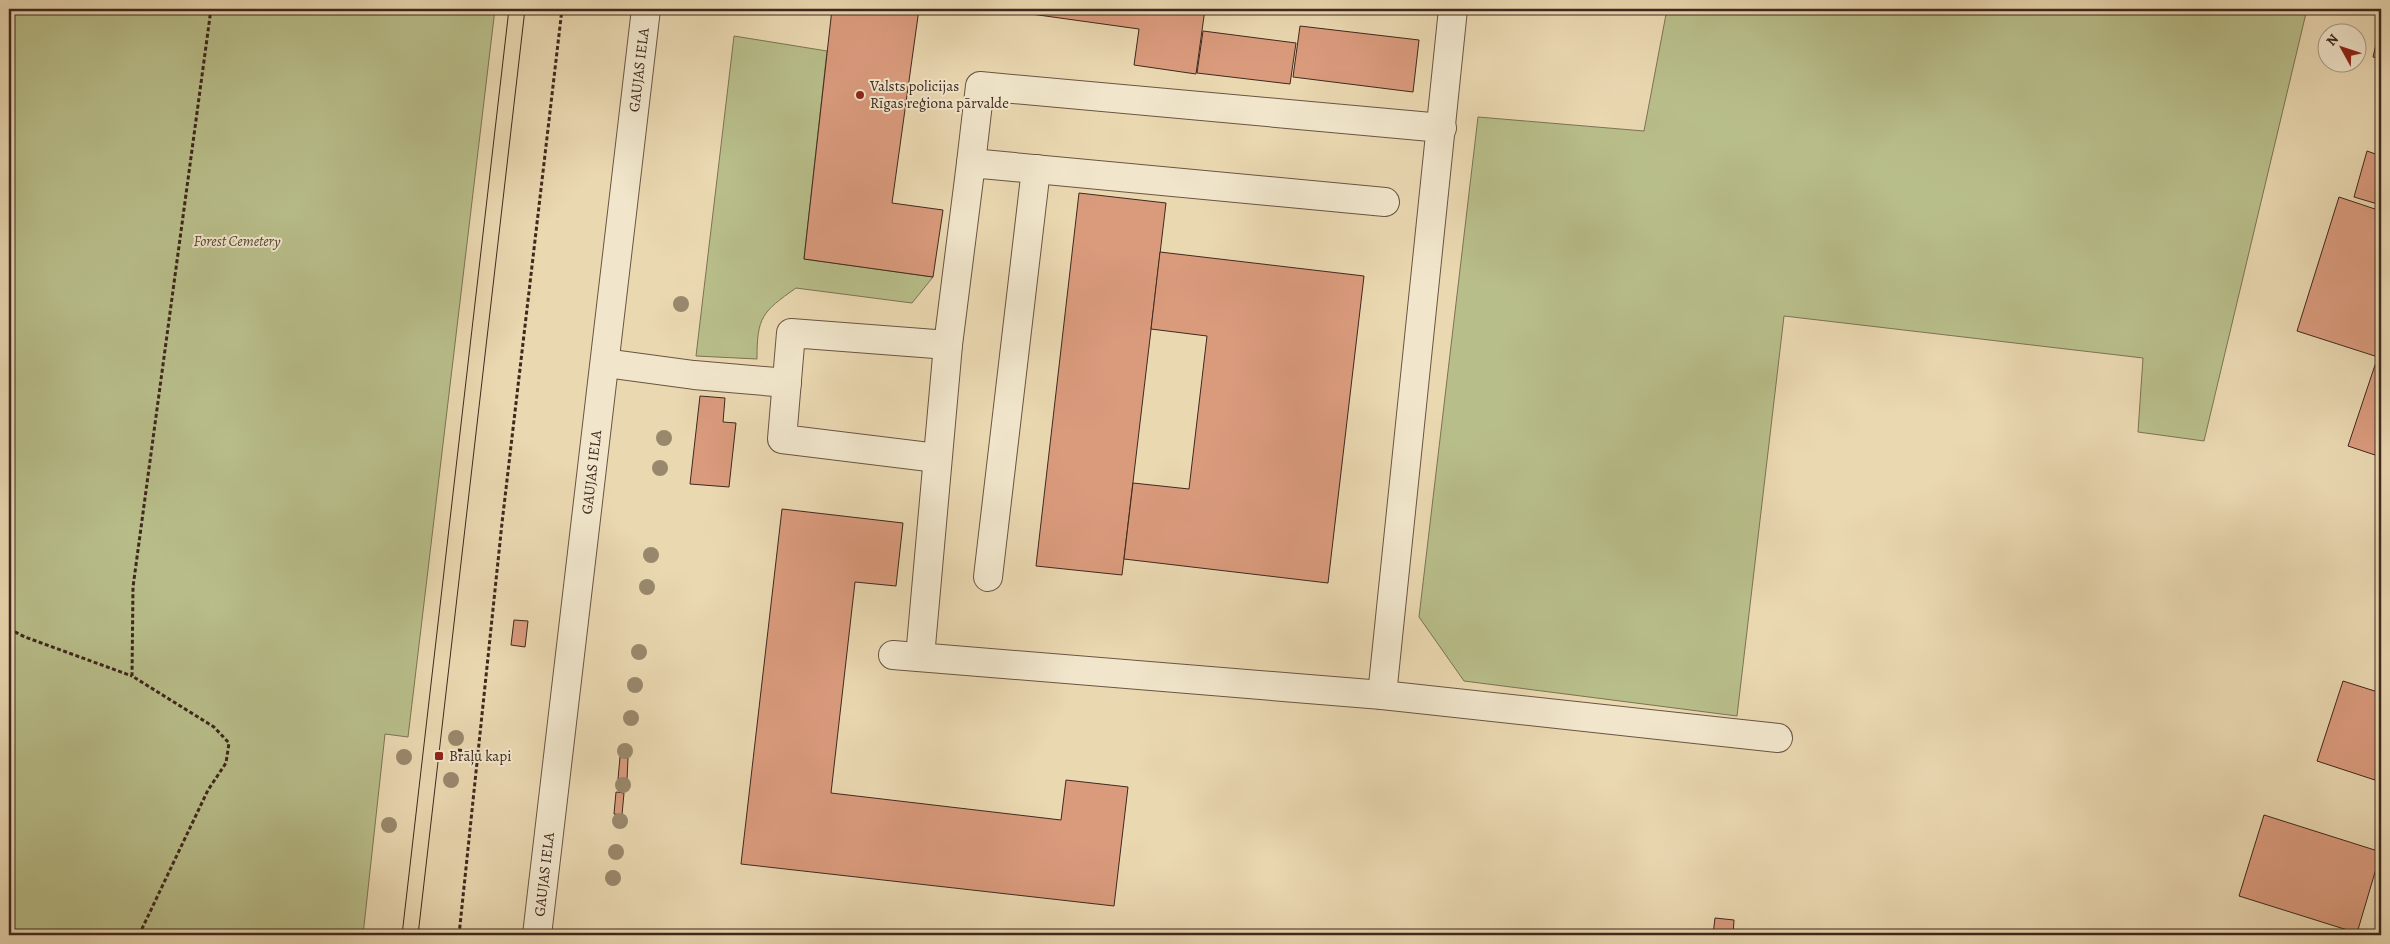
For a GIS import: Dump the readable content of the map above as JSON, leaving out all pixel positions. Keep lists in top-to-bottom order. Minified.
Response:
{"streets":{"street":["GAUJAS IELA"]},"parks":["Forest Cemetery"],"places":{"other":["Valsts policijas Rīgas reģiona pārvalde"],"transit":["Brāļu kapi"]},"north":"top left"}
